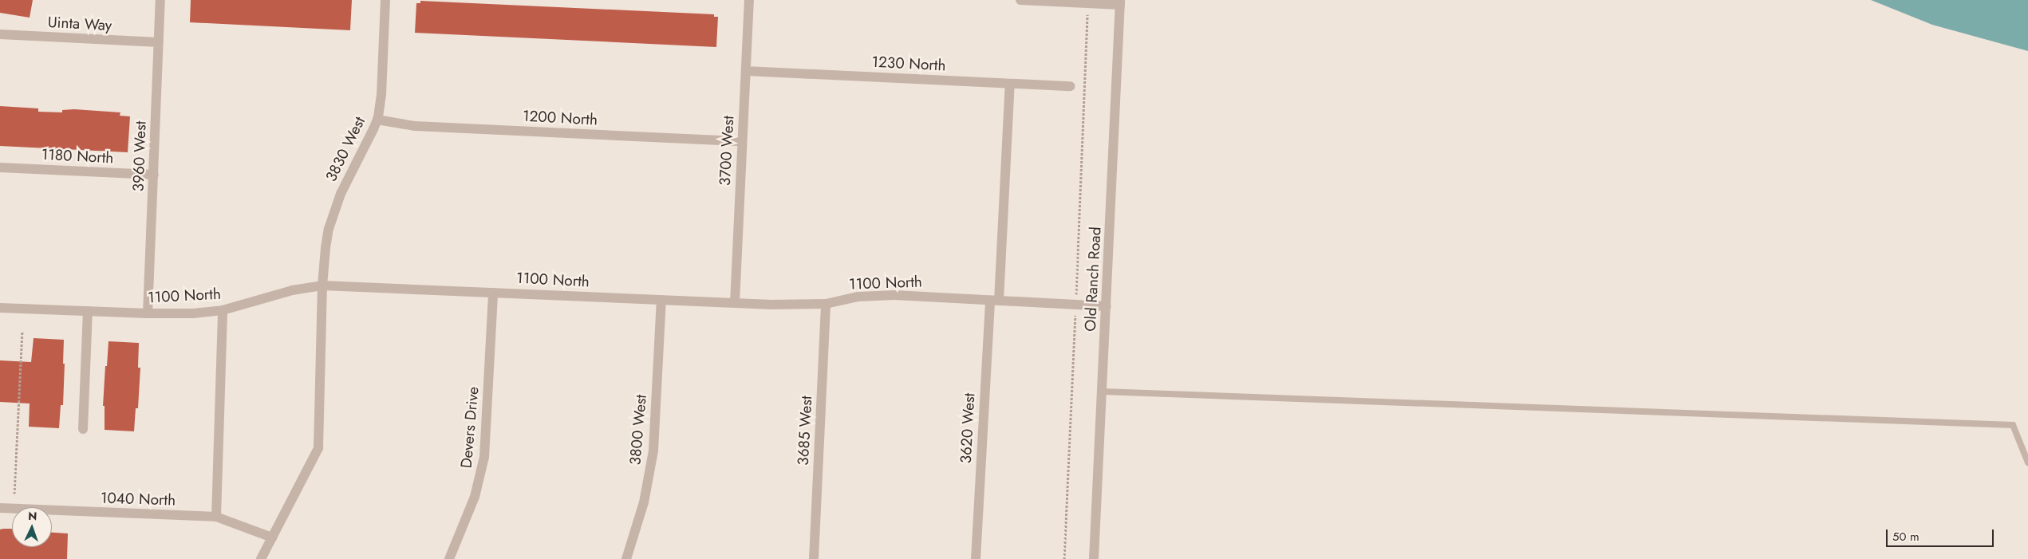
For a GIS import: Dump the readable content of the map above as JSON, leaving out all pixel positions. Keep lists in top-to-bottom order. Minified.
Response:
{"streets":{"street":["Uinta Way","1230 North","1200 North","3830 West","3700 West","1180 North","3960 West","Old Ranch Road","1100 North","Devers Drive","3620 West","3800 West","3685 West","1040 North"]},"crossings":[["Uinta Way","3960 West"],["1230 North","3700 West"],["1230 North","3620 West"],["1200 North","3830 West"],["1200 North","3700 West"],["3830 West","1100 North"],["3830 West","1040 North"],["3700 West","1100 North"],["1180 North","3960 West"],["3960 West","1100 North"],["Old Ranch Road","1100 North"],["1100 North","Devers Drive"],["1100 North","3620 West"],["1100 North","3800 West"],["1100 North","3685 West"]],"scale_bar":"50 m","north":"top"}
